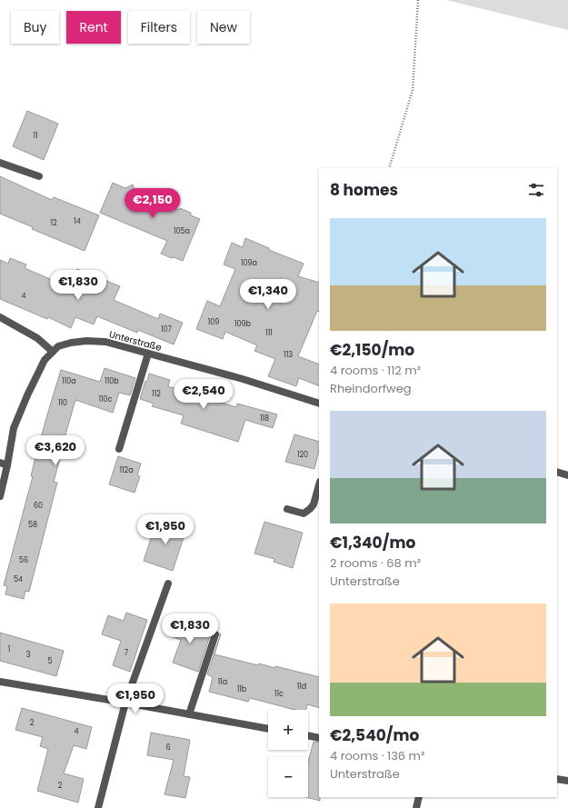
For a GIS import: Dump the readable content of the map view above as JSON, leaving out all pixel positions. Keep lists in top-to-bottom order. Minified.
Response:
{"streets":{"street":["Unterstraße"]},"house_numbers":["11","14","12","105a","109a","4","109","109b","107","111","113","110a","110b","112","110c","110","118","120","112a","60","58","56","54","1","7","3","5","11a","11d","11b","11c","2","4","6","2"],"page":{"chip":["Buy","Rent","Filters","New"],"heading":"8 homes","price":["€2,150","€1,830","€1,340","€2,540","€3,620","€1,950","€1,830","€1,950"],"list":[{"name":"€2,150/mo","note":"4 rooms · 112 m² · Rheindorfweg"},{"name":"€1,340/mo","note":"2 rooms · 68 m² · Unterstraße"},{"name":"€2,540/mo","note":"4 rooms · 136 m² · Unterstraße"}],"map_buttons":["+","−"]}}
